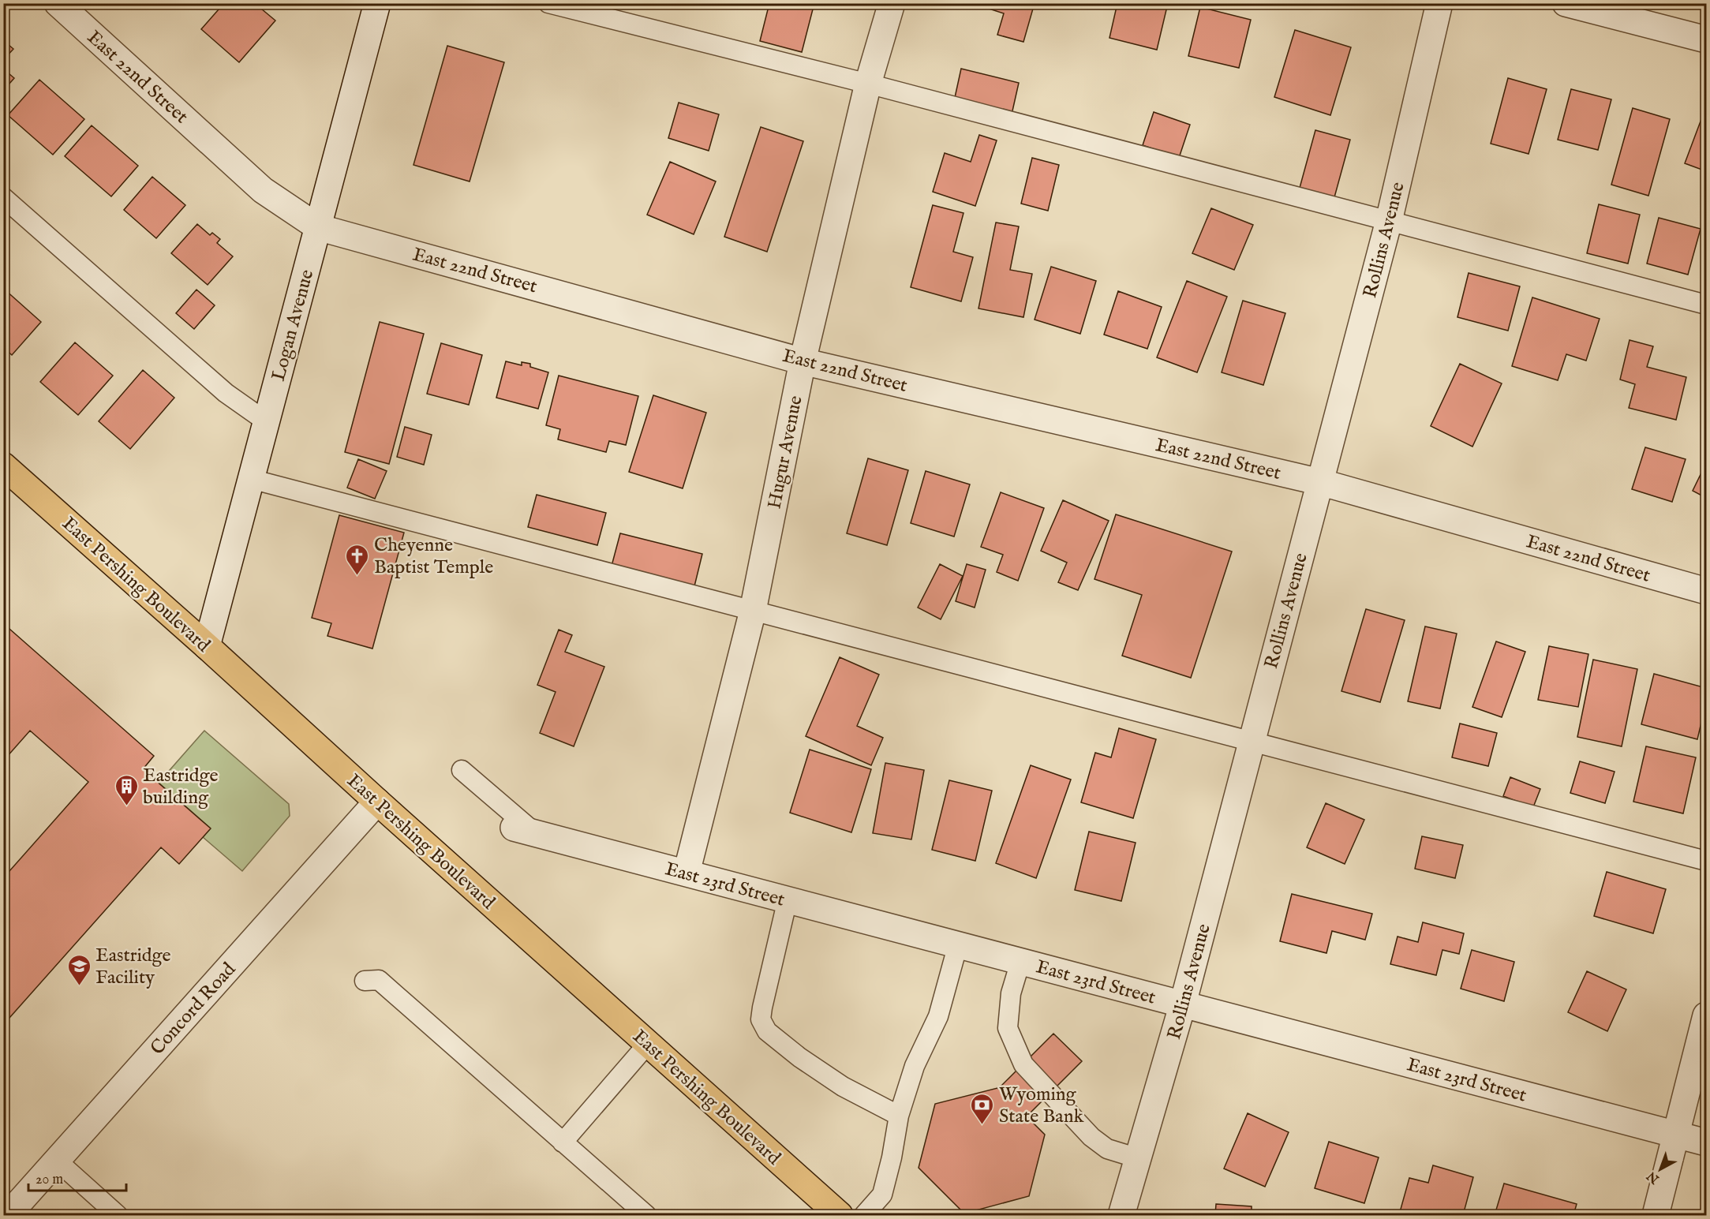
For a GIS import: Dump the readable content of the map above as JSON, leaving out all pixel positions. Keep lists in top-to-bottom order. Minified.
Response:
{"streets":{"main road":["East Pershing Boulevard"],"street":["East 22nd Street","Rollins Avenue","Logan Avenue","Hugur Avenue","East 23rd Street","Concord Road"]},"crossings":[["East 22nd Street","Rollins Avenue"],["East 22nd Street","Logan Avenue"],["East 22nd Street","Hugur Avenue"],["Rollins Avenue","East 23rd Street"],["Logan Avenue","East Pershing Boulevard"],["Hugur Avenue","East 23rd Street"],["East Pershing Boulevard","Concord Road"]],"places":{"church":["Cheyenne Baptist Temple"],"building":["Eastridge building"],"school or university":["Eastridge Facility"],"bank":["Wyoming State Bank"]},"scale_bar":"20 m","north":"bottom left"}
